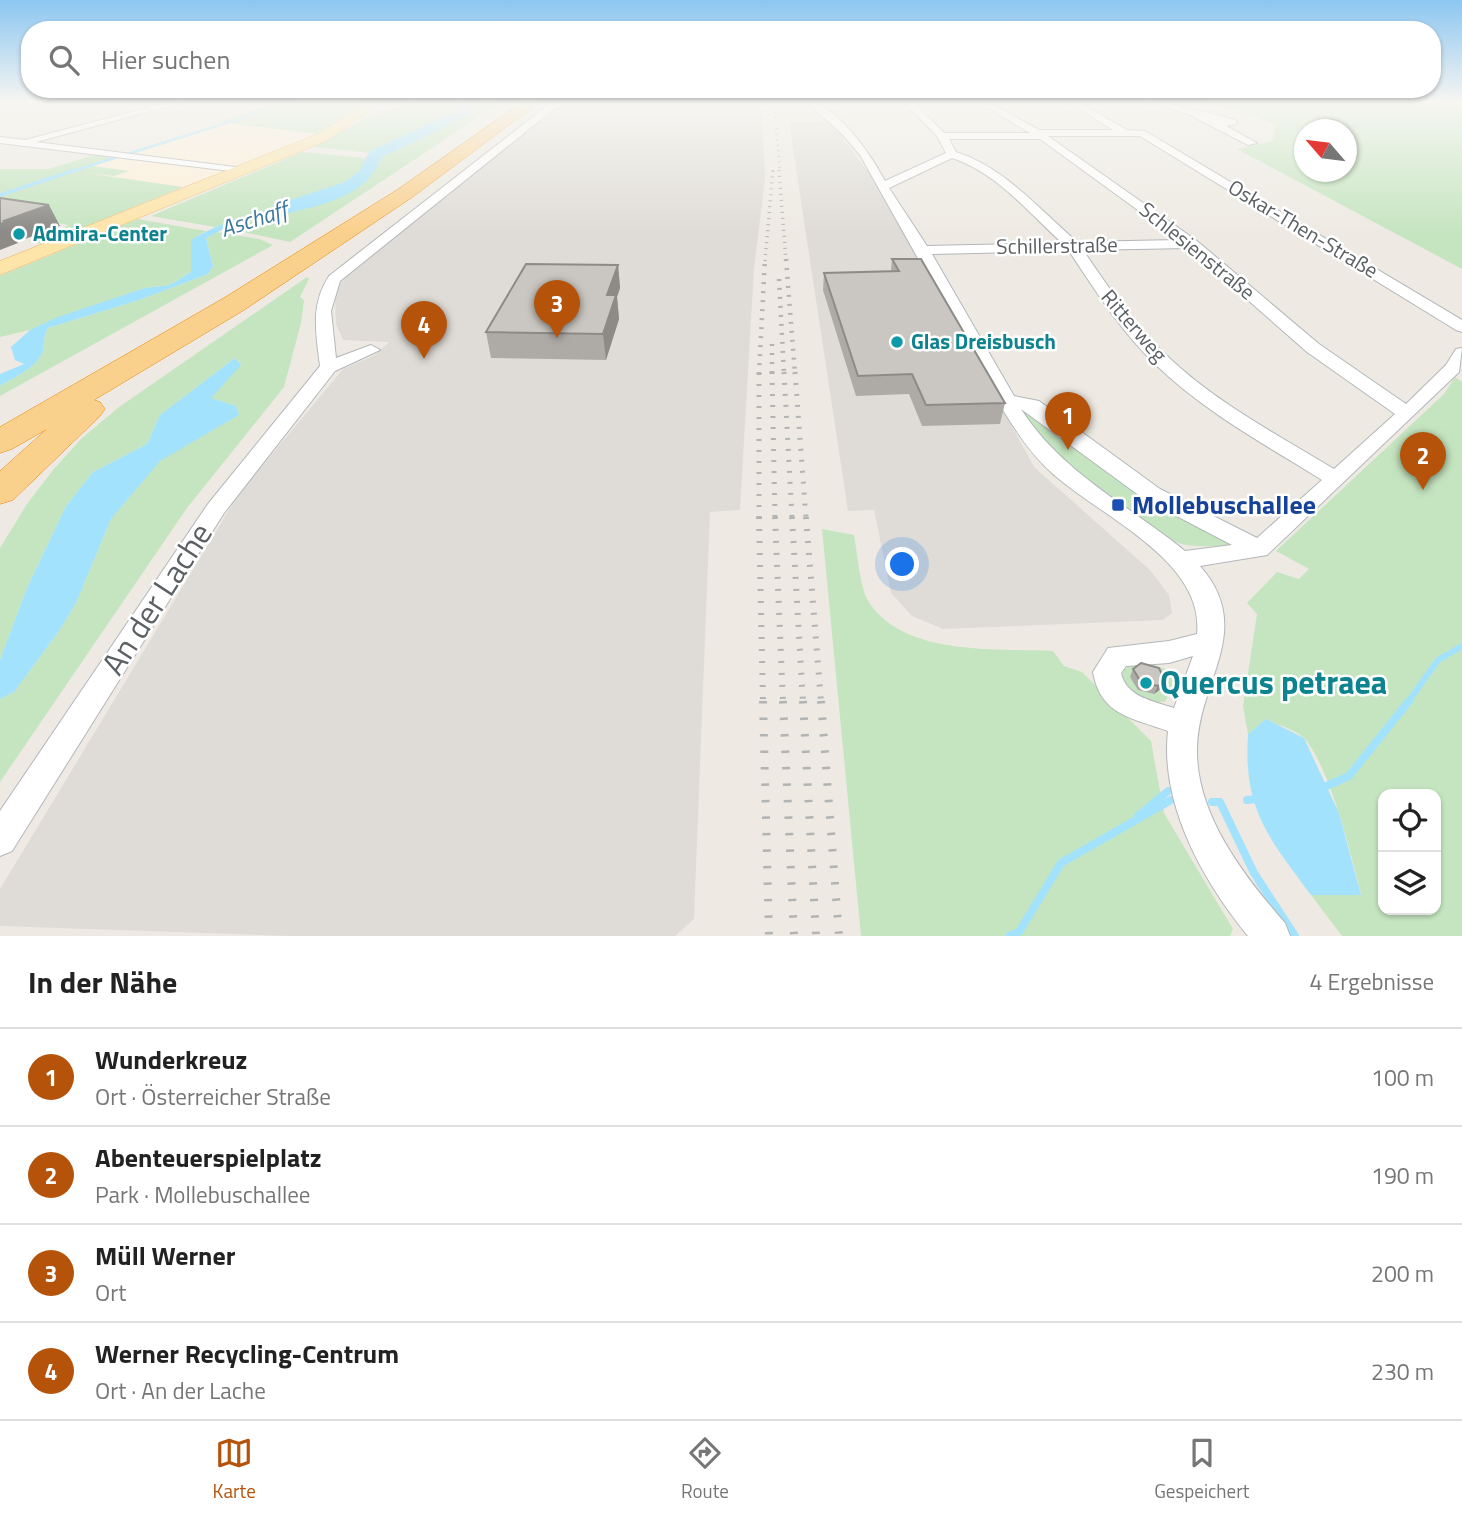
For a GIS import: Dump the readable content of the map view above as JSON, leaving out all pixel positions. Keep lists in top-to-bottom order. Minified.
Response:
{"streets":{"street":["Oskar-Then-Straße","Schillerstraße","Schlesienstraße","Ritterweg","An der Lache"]},"crossings":[["Schillerstraße","Schlesienstraße"],["Schillerstraße","Ritterweg"]],"water":["Aschaff"],"places":{"other":["Admira-Center","Glas Dreisbusch","Quercus petraea"],"transit":["Mollebuschallee"]},"north":"top left","page":{"search":"Hier suchen","pins":["3","4","1","2"],"heading":["In der Nähe","4 Ergebnisse"],"list":[{"mark":"1","name":"Wunderkreuz","note":"Ort · Österreicher Straße","value":"100 m"},{"mark":"2","name":"Abenteuerspielplatz","note":"Park · Mollebuschallee","value":"190 m"},{"mark":"3","name":"Müll Werner","note":"Ort","value":"200 m"},{"mark":"4","name":"Werner Recycling-Centrum","note":"Ort · An der Lache","value":"230 m"}],"nav":["Karte","Route","Gespeichert"]}}
